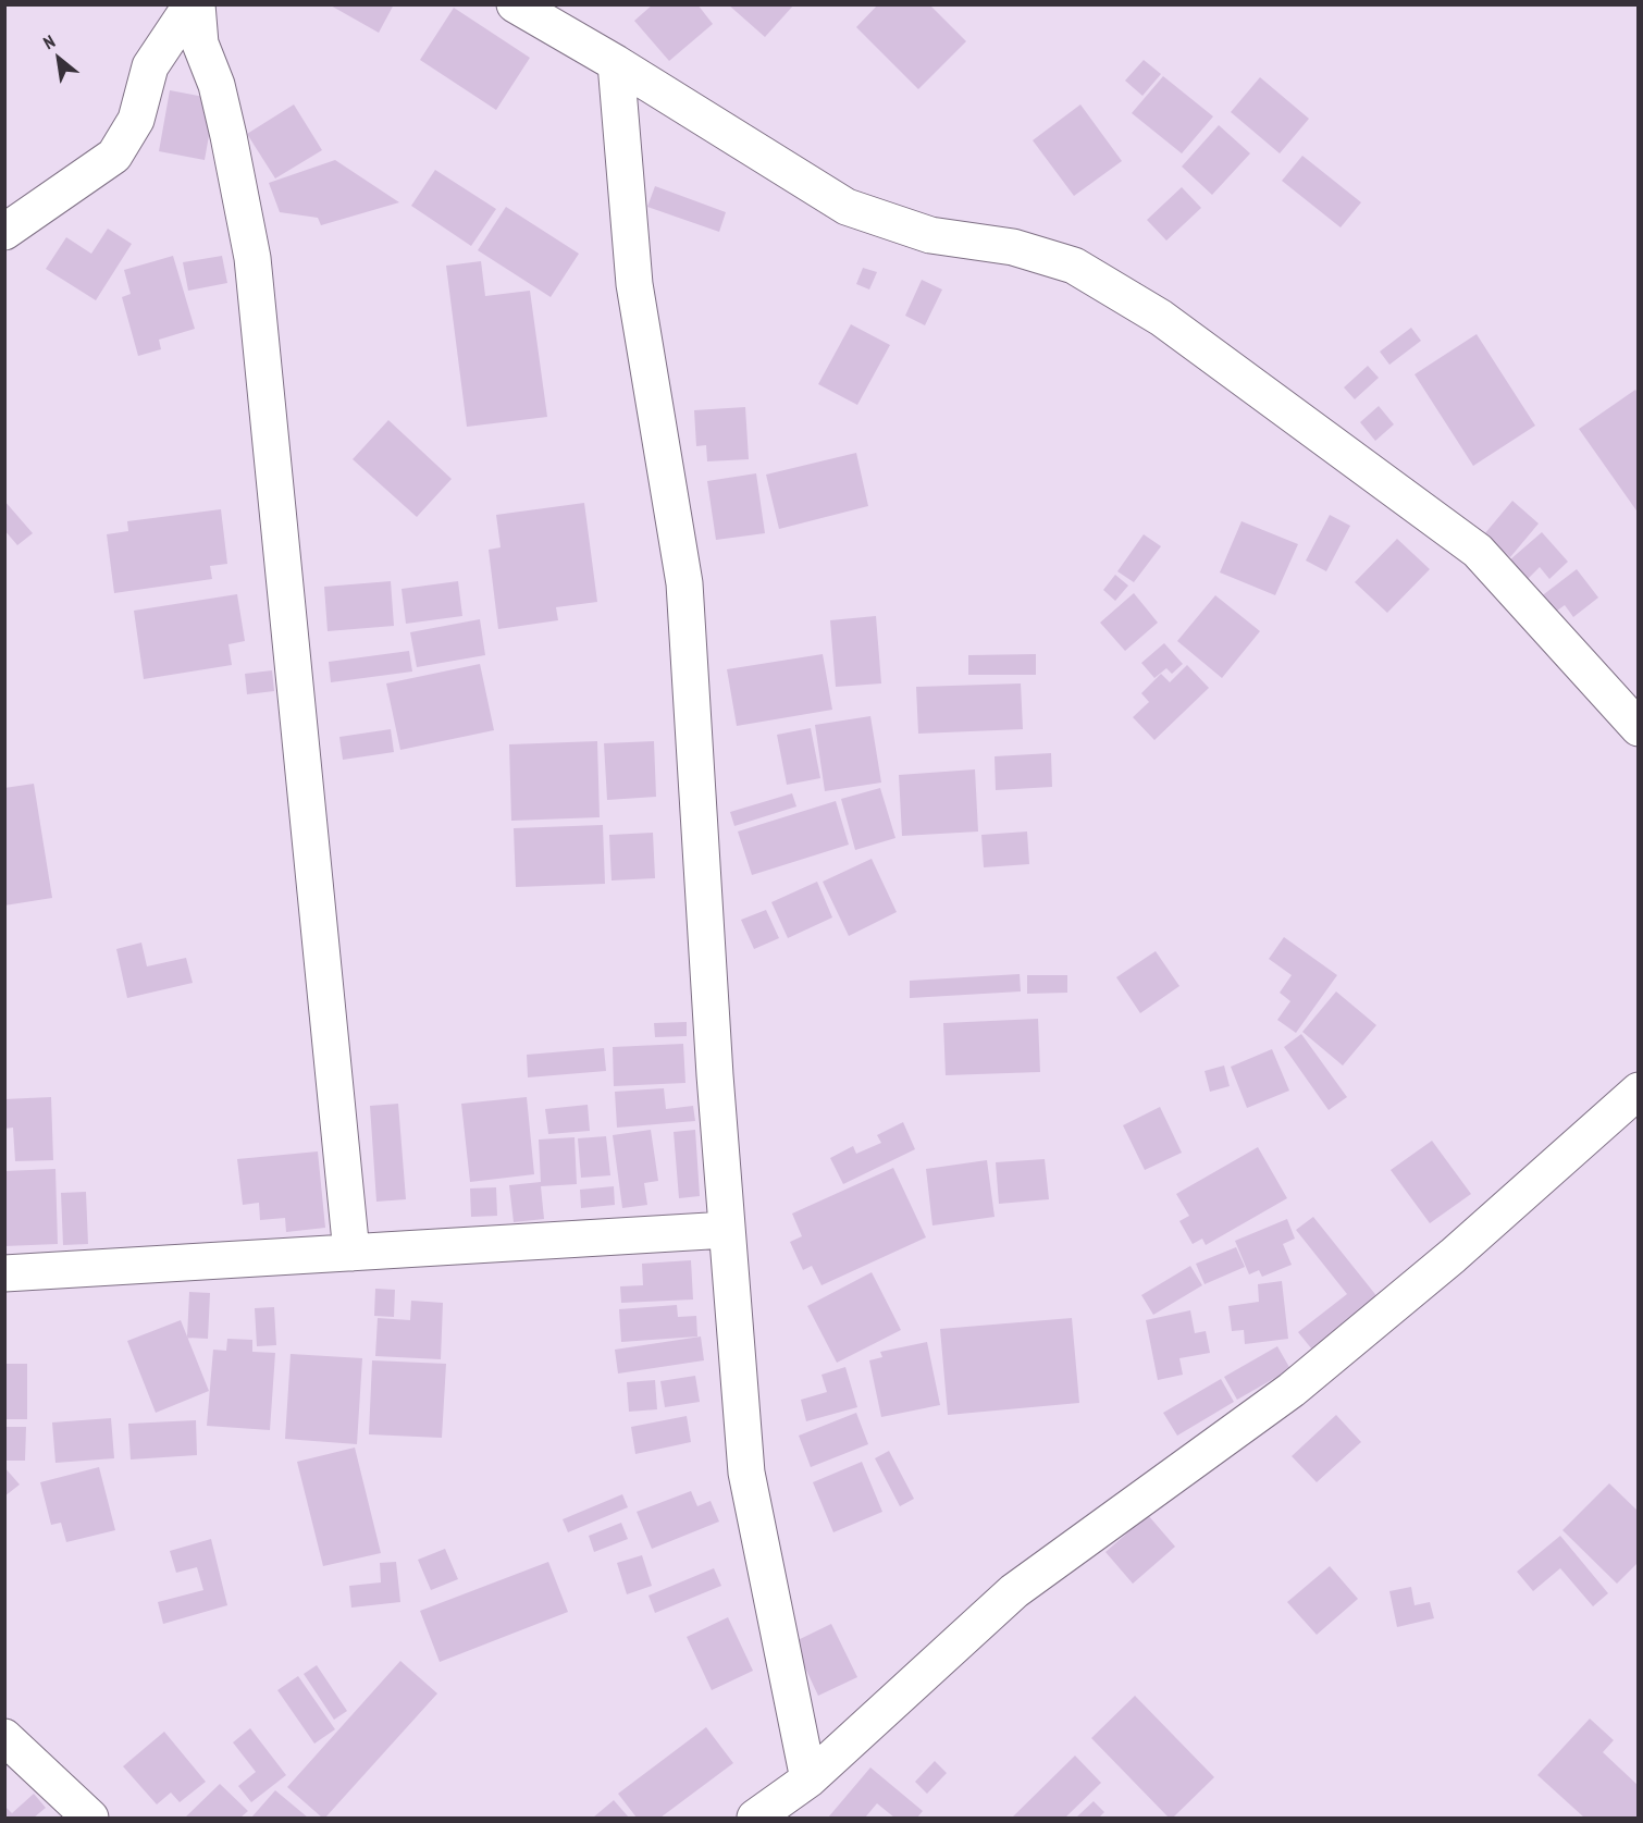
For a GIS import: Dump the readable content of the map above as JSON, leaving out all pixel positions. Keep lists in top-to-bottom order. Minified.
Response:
{"north":"top left"}
